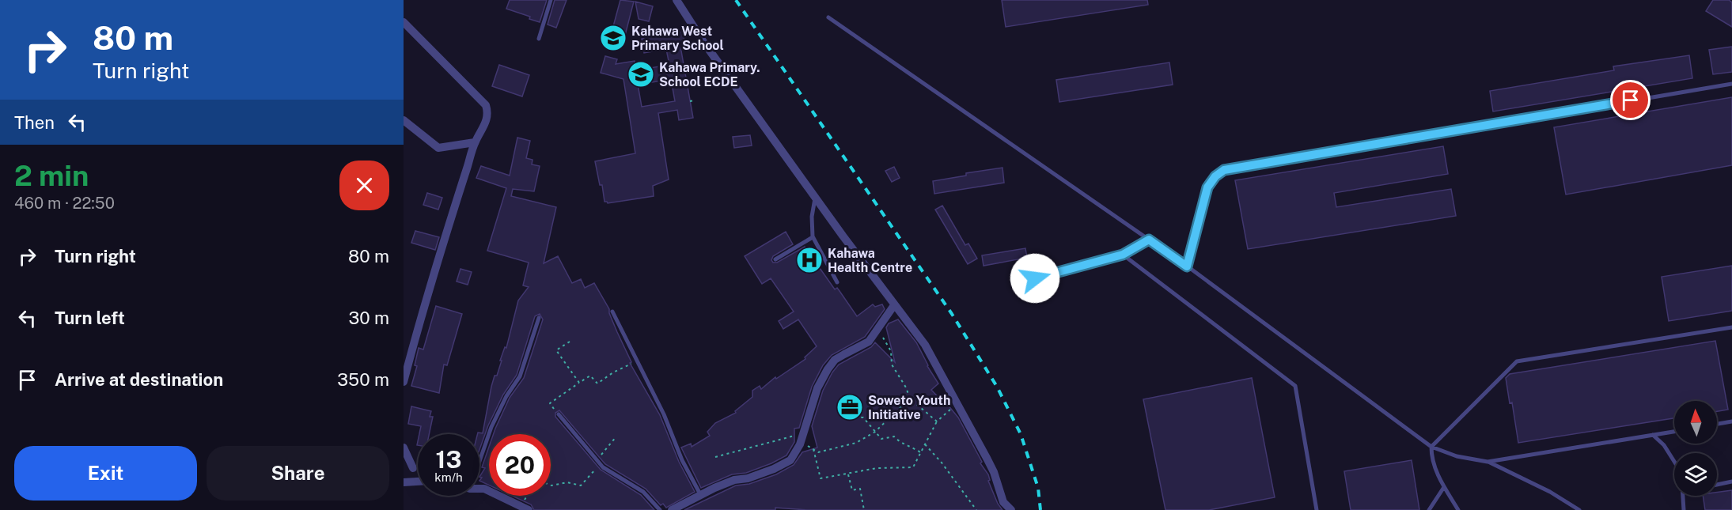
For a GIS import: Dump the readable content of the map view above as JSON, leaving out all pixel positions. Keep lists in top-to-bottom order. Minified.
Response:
{"places":{"school or university":["Kahawa West Primary School","Kahawa Primary. School ECDE"],"hospital":["Kahawa Health Centre"],"office":["Soweto Youth Initiative"]},"north":"top","page":{"turn":["80 m","Turn right"],"then":"Then","heading":["2 min","460 m · 22:50"],"list":[{"name":"Turn right","value":"80 m"},{"name":"Turn left","value":"30 m"},{"name":"Arrive at destination","value":"350 m"}],"speed":"13 km/h","limit":"20","buttons":["Exit","Share"]}}
